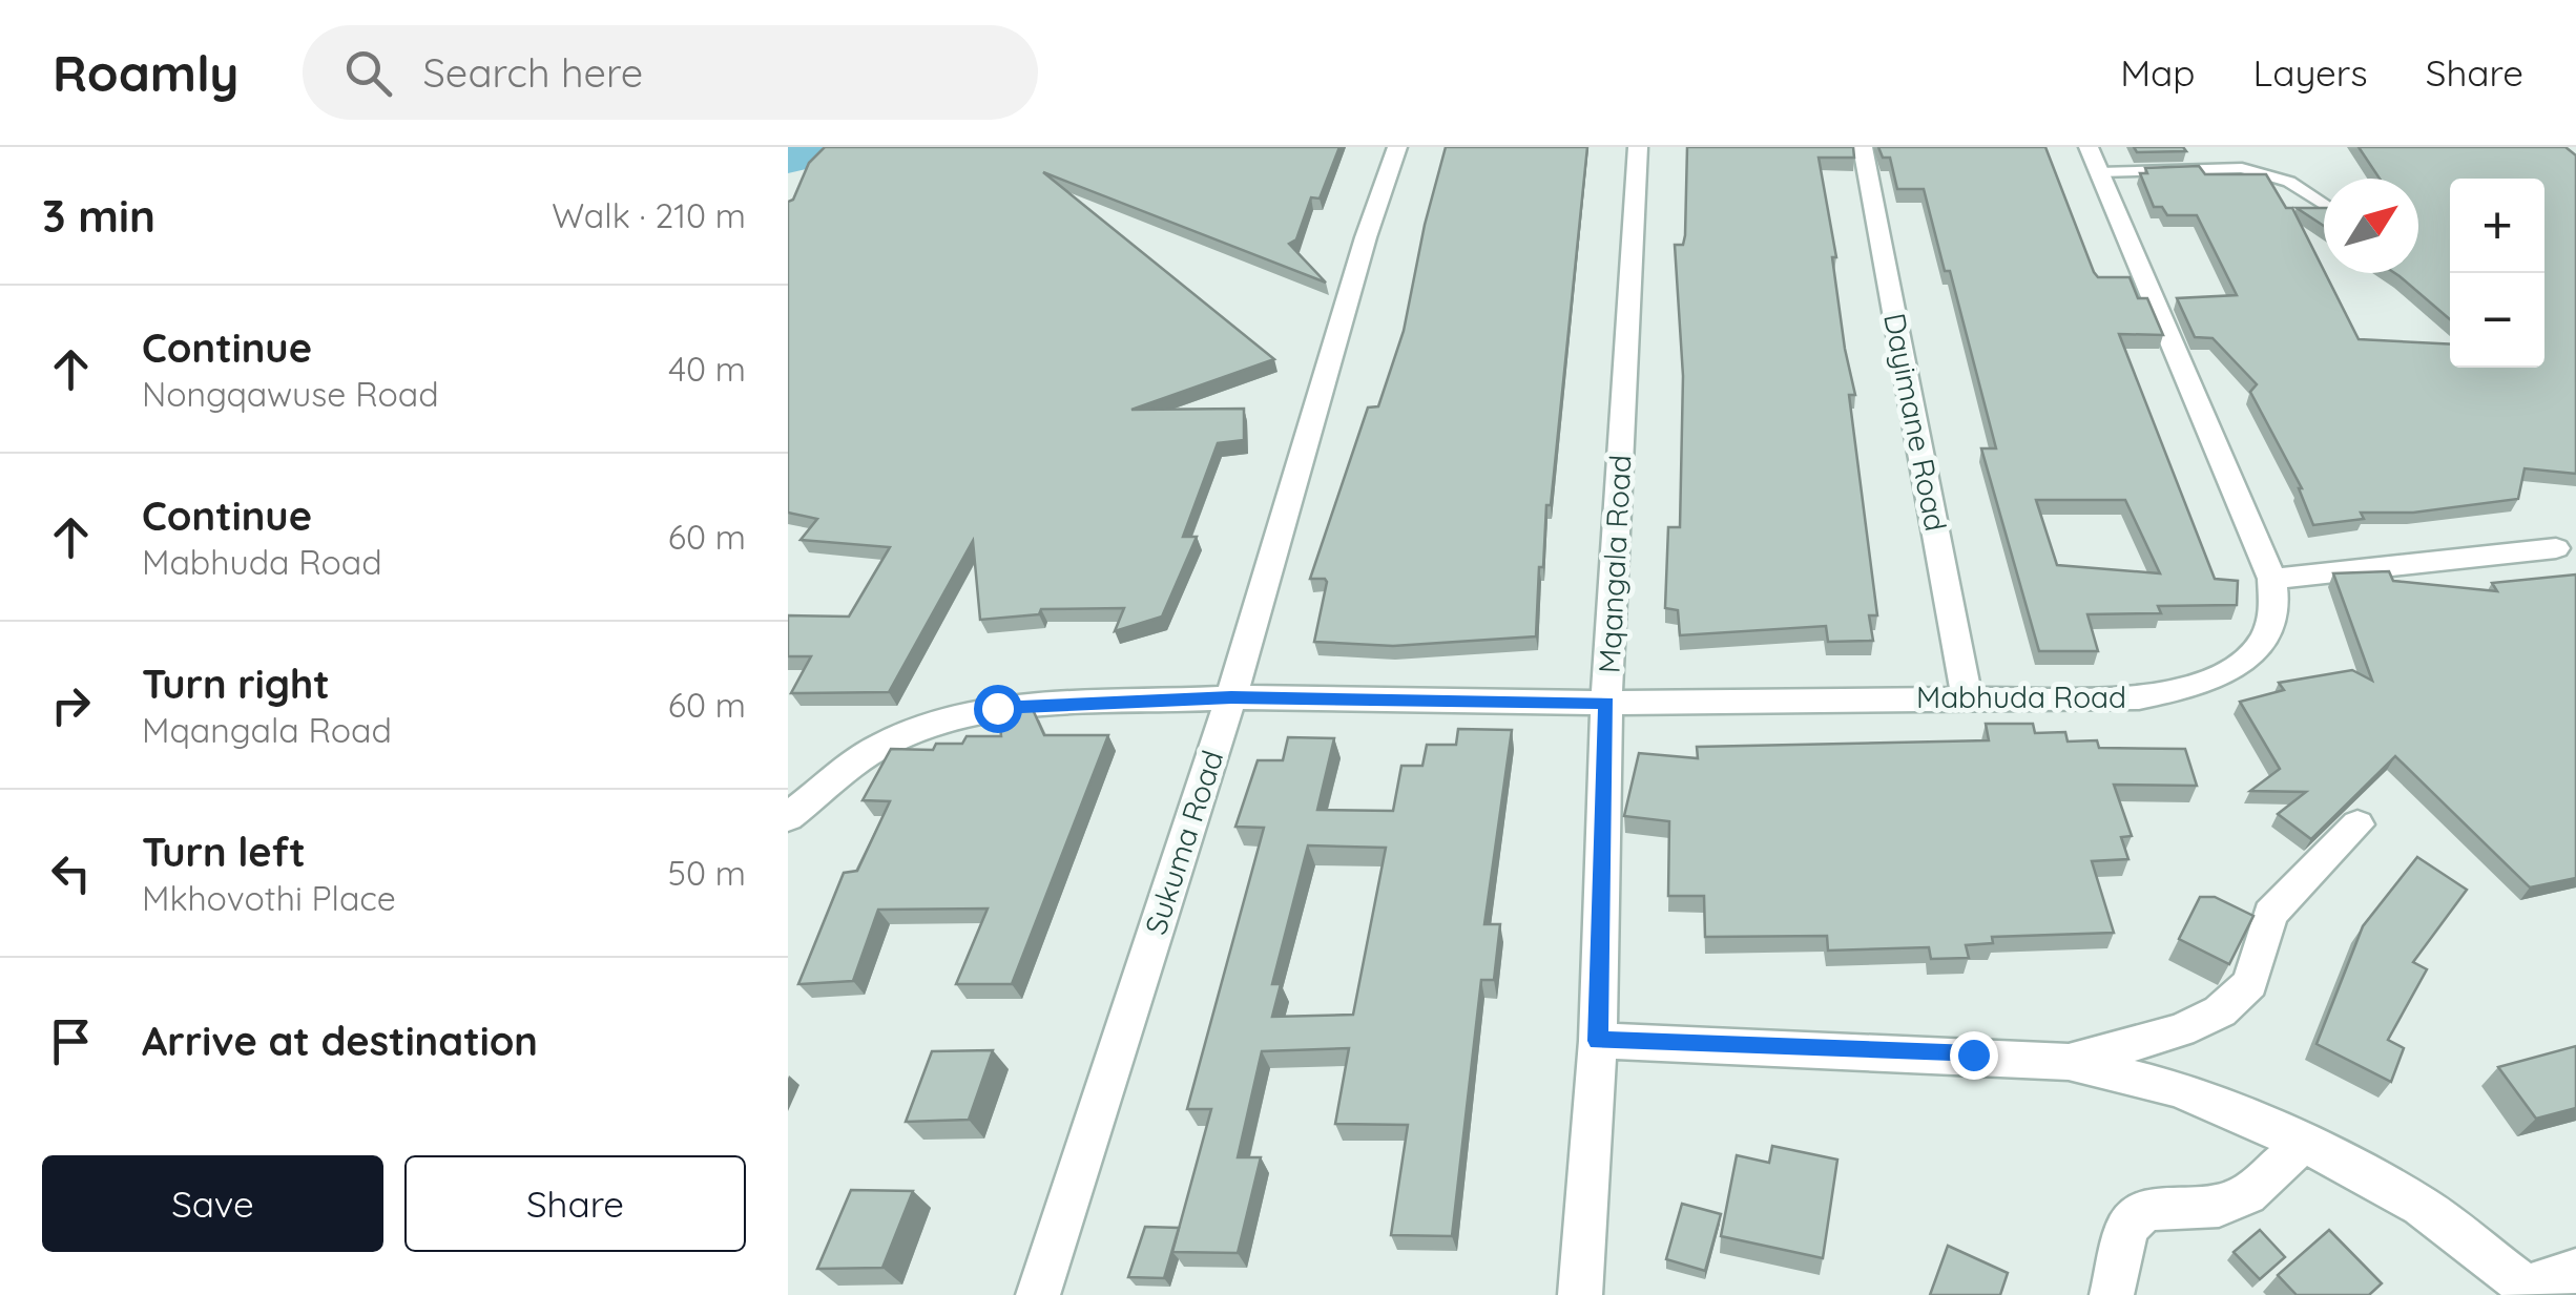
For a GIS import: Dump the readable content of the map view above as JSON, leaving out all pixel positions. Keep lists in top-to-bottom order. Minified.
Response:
{"streets":{"street":["Dayimane Road","Mqangala Road","Mabhuda Road","Sukuma Road"]},"crossings":[["Dayimane Road","Mabhuda Road"],["Mqangala Road","Mabhuda Road"],["Mabhuda Road","Sukuma Road"]],"north":"top right","page":{"header":"Roamly","search":"Search here","nav":["Map","Layers","Share"],"heading":["3 min","Walk · 210 m"],"map_buttons":["+","−"],"list":[["Continue","Nongqawuse Road","40 m"],["Continue","Mabhuda Road","60 m"],["Turn right","Mqangala Road","60 m"],["Turn left","Mkhovothi Place","50 m"],"Arrive at destination"],"buttons":["Save","Share"]}}
